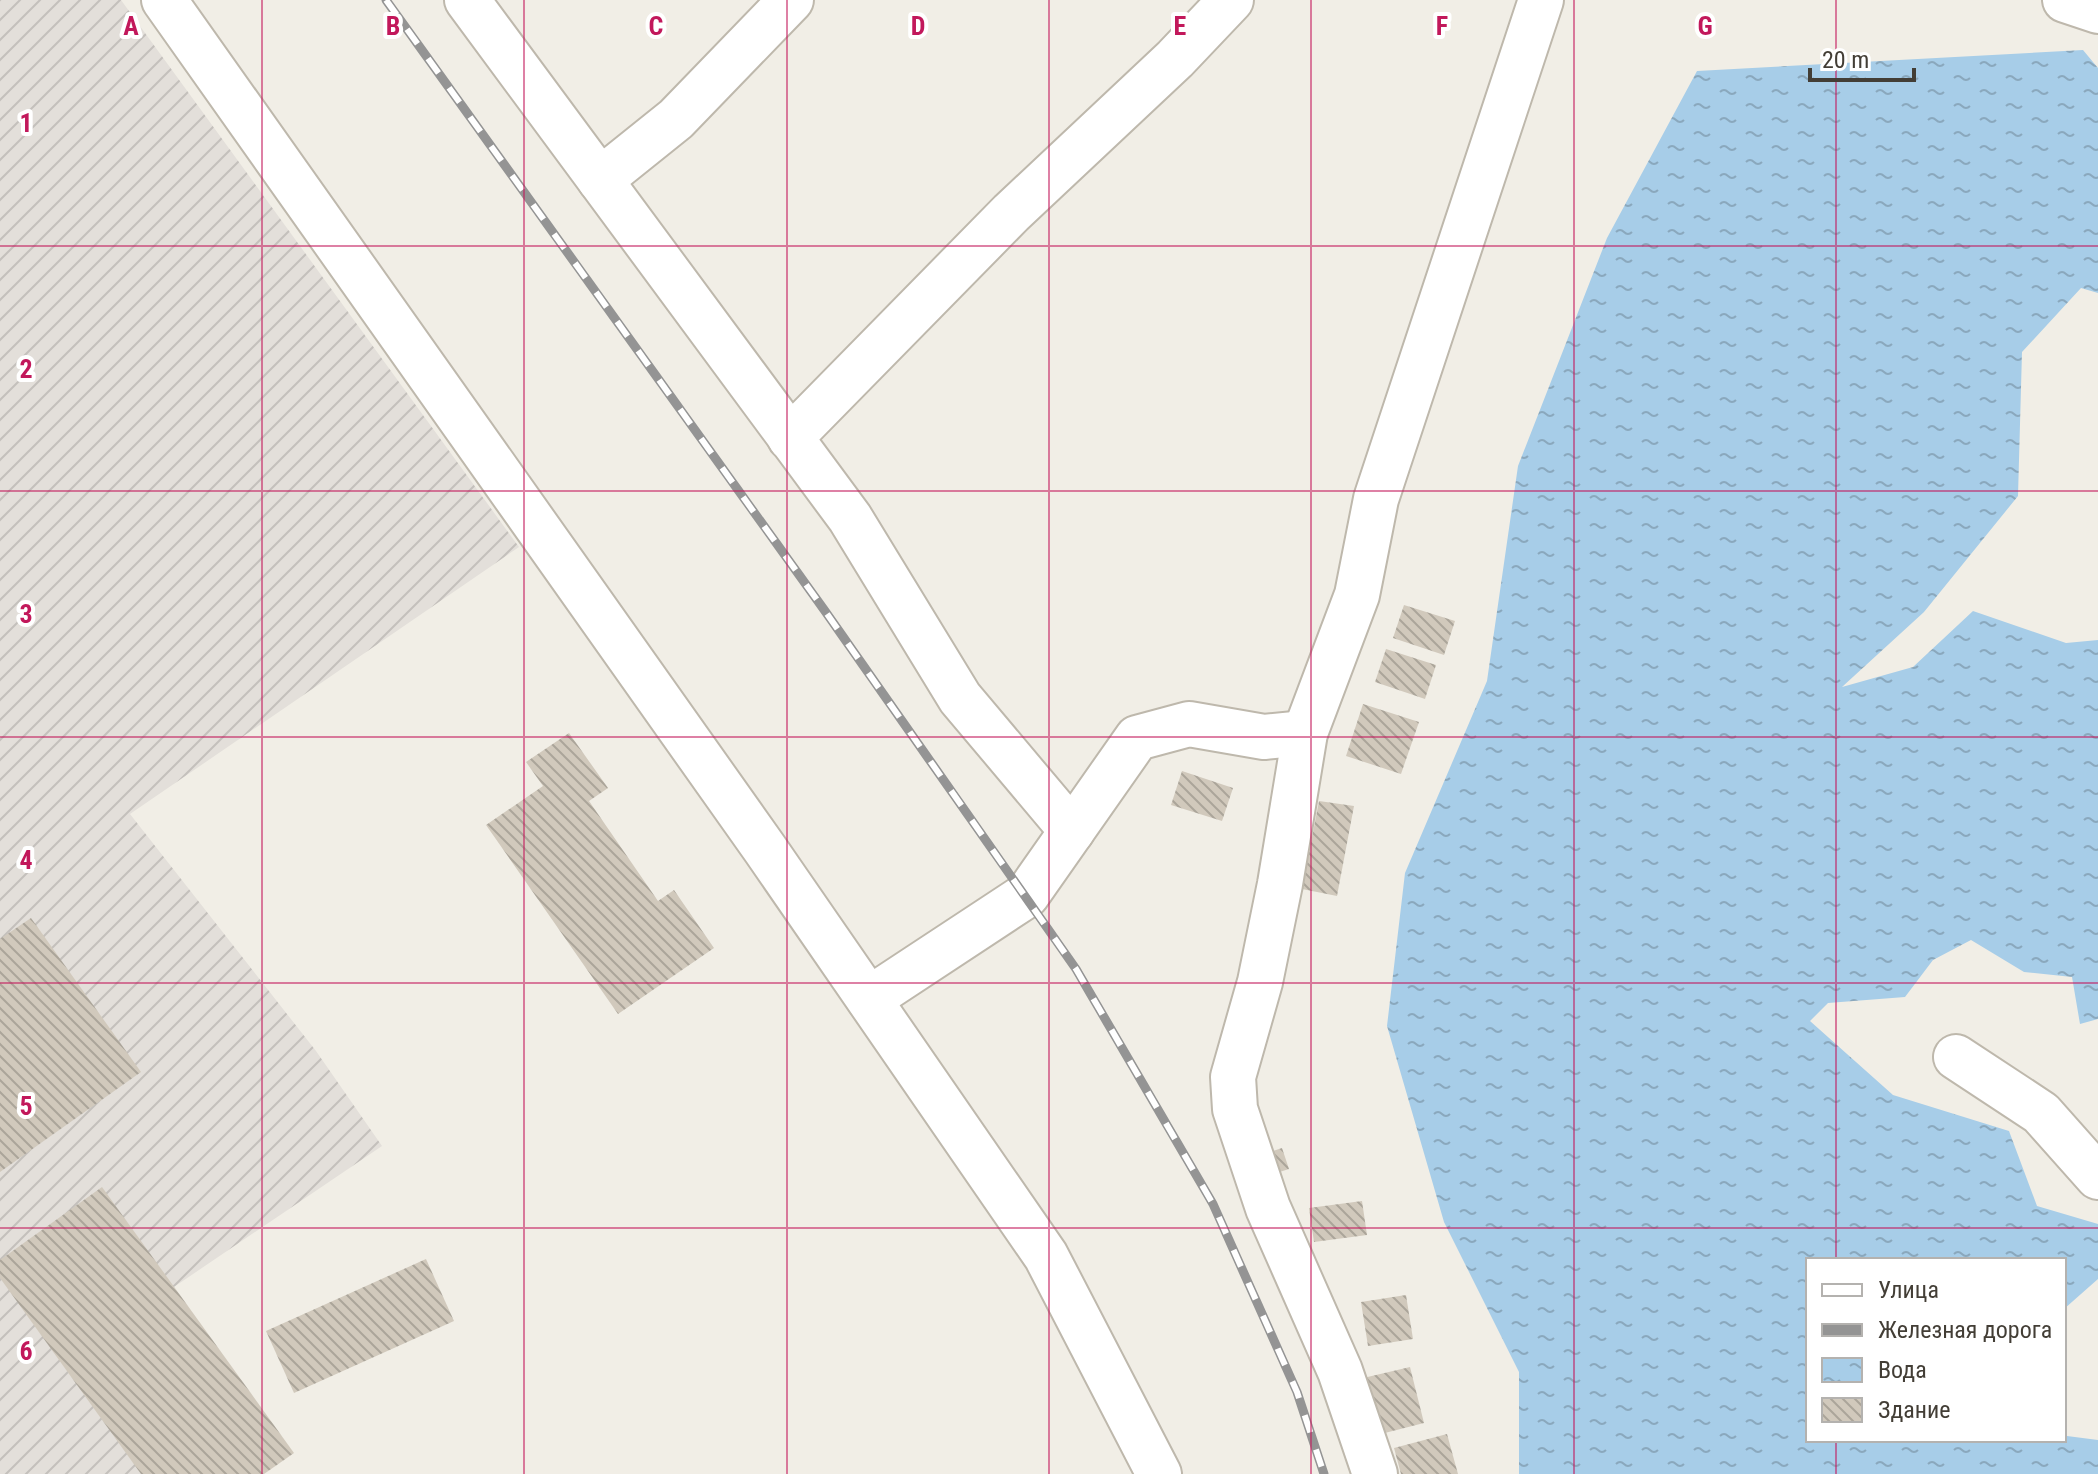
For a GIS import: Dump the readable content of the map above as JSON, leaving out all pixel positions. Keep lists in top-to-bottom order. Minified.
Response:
{"legend":["Улица","Железная дорога","Вода","Здание"],"scale_bar":"20 m","grid":{"columns":["A","B","C","D","E","F","G"],"rows":["1","2","3","4","5","6"]}}
